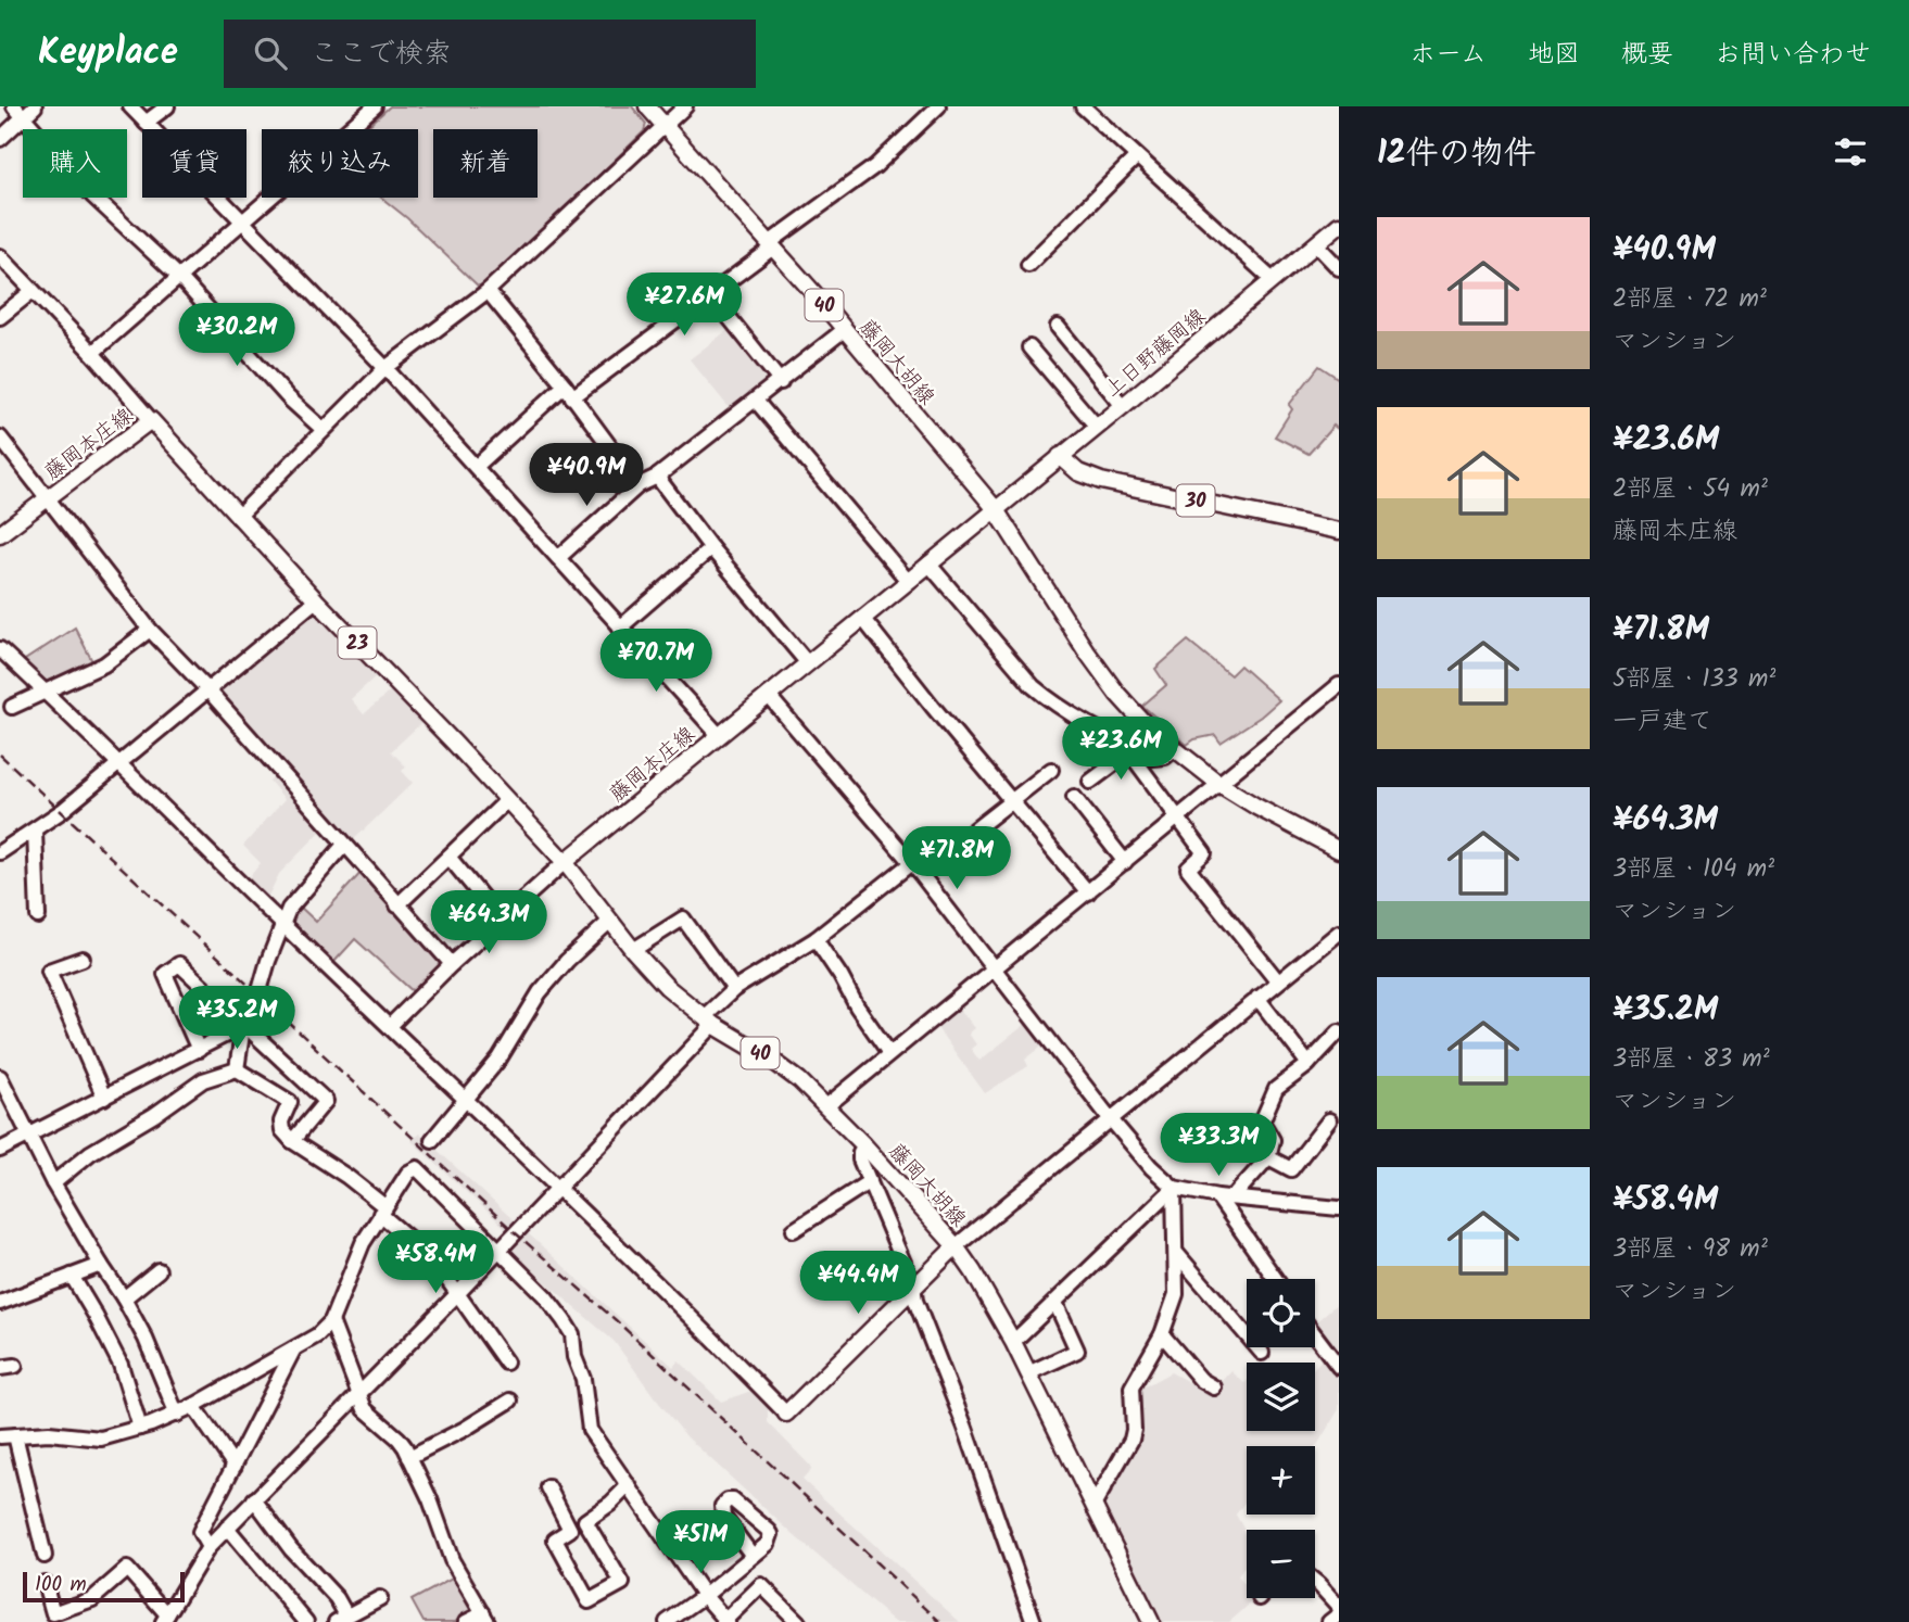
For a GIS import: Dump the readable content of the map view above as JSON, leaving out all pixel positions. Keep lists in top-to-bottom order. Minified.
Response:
{"streets":{"main road":["40","上日野藤岡線","藤岡大胡線","藤岡本庄線","30","23"]},"crossings":[["上日野藤岡線","藤岡大胡線"],["上日野藤岡線","藤岡本庄線"],["上日野藤岡線","30"],["藤岡大胡線","藤岡本庄線"]],"scale_bar":"100 m","page":{"header":"Keyplace","search":"ここで検索","nav":["ホーム","地図","概要","お問い合わせ"],"heading":"12件の物件","chip":["購入","賃貸","絞り込み","新着"],"list":[{"name":"¥40.9M","note":"2部屋 · 72 m² · マンション"},{"name":"¥23.6M","note":"2部屋 · 54 m² · 藤岡本庄線"},{"name":"¥71.8M","note":"5部屋 · 133 m² · 一戸建て"},{"name":"¥64.3M","note":"3部屋 · 104 m² · マンション"},{"name":"¥35.2M","note":"3部屋 · 83 m² · マンション"},{"name":"¥58.4M","note":"3部屋 · 98 m² · マンション"}],"price":["¥27.6M","¥30.2M","¥40.9M","¥70.7M","¥23.6M","¥71.8M","¥64.3M","¥35.2M","¥33.3M","¥58.4M","¥44.4M","¥51M"],"map_buttons":["+","−"],"scale":"100 m"}}
